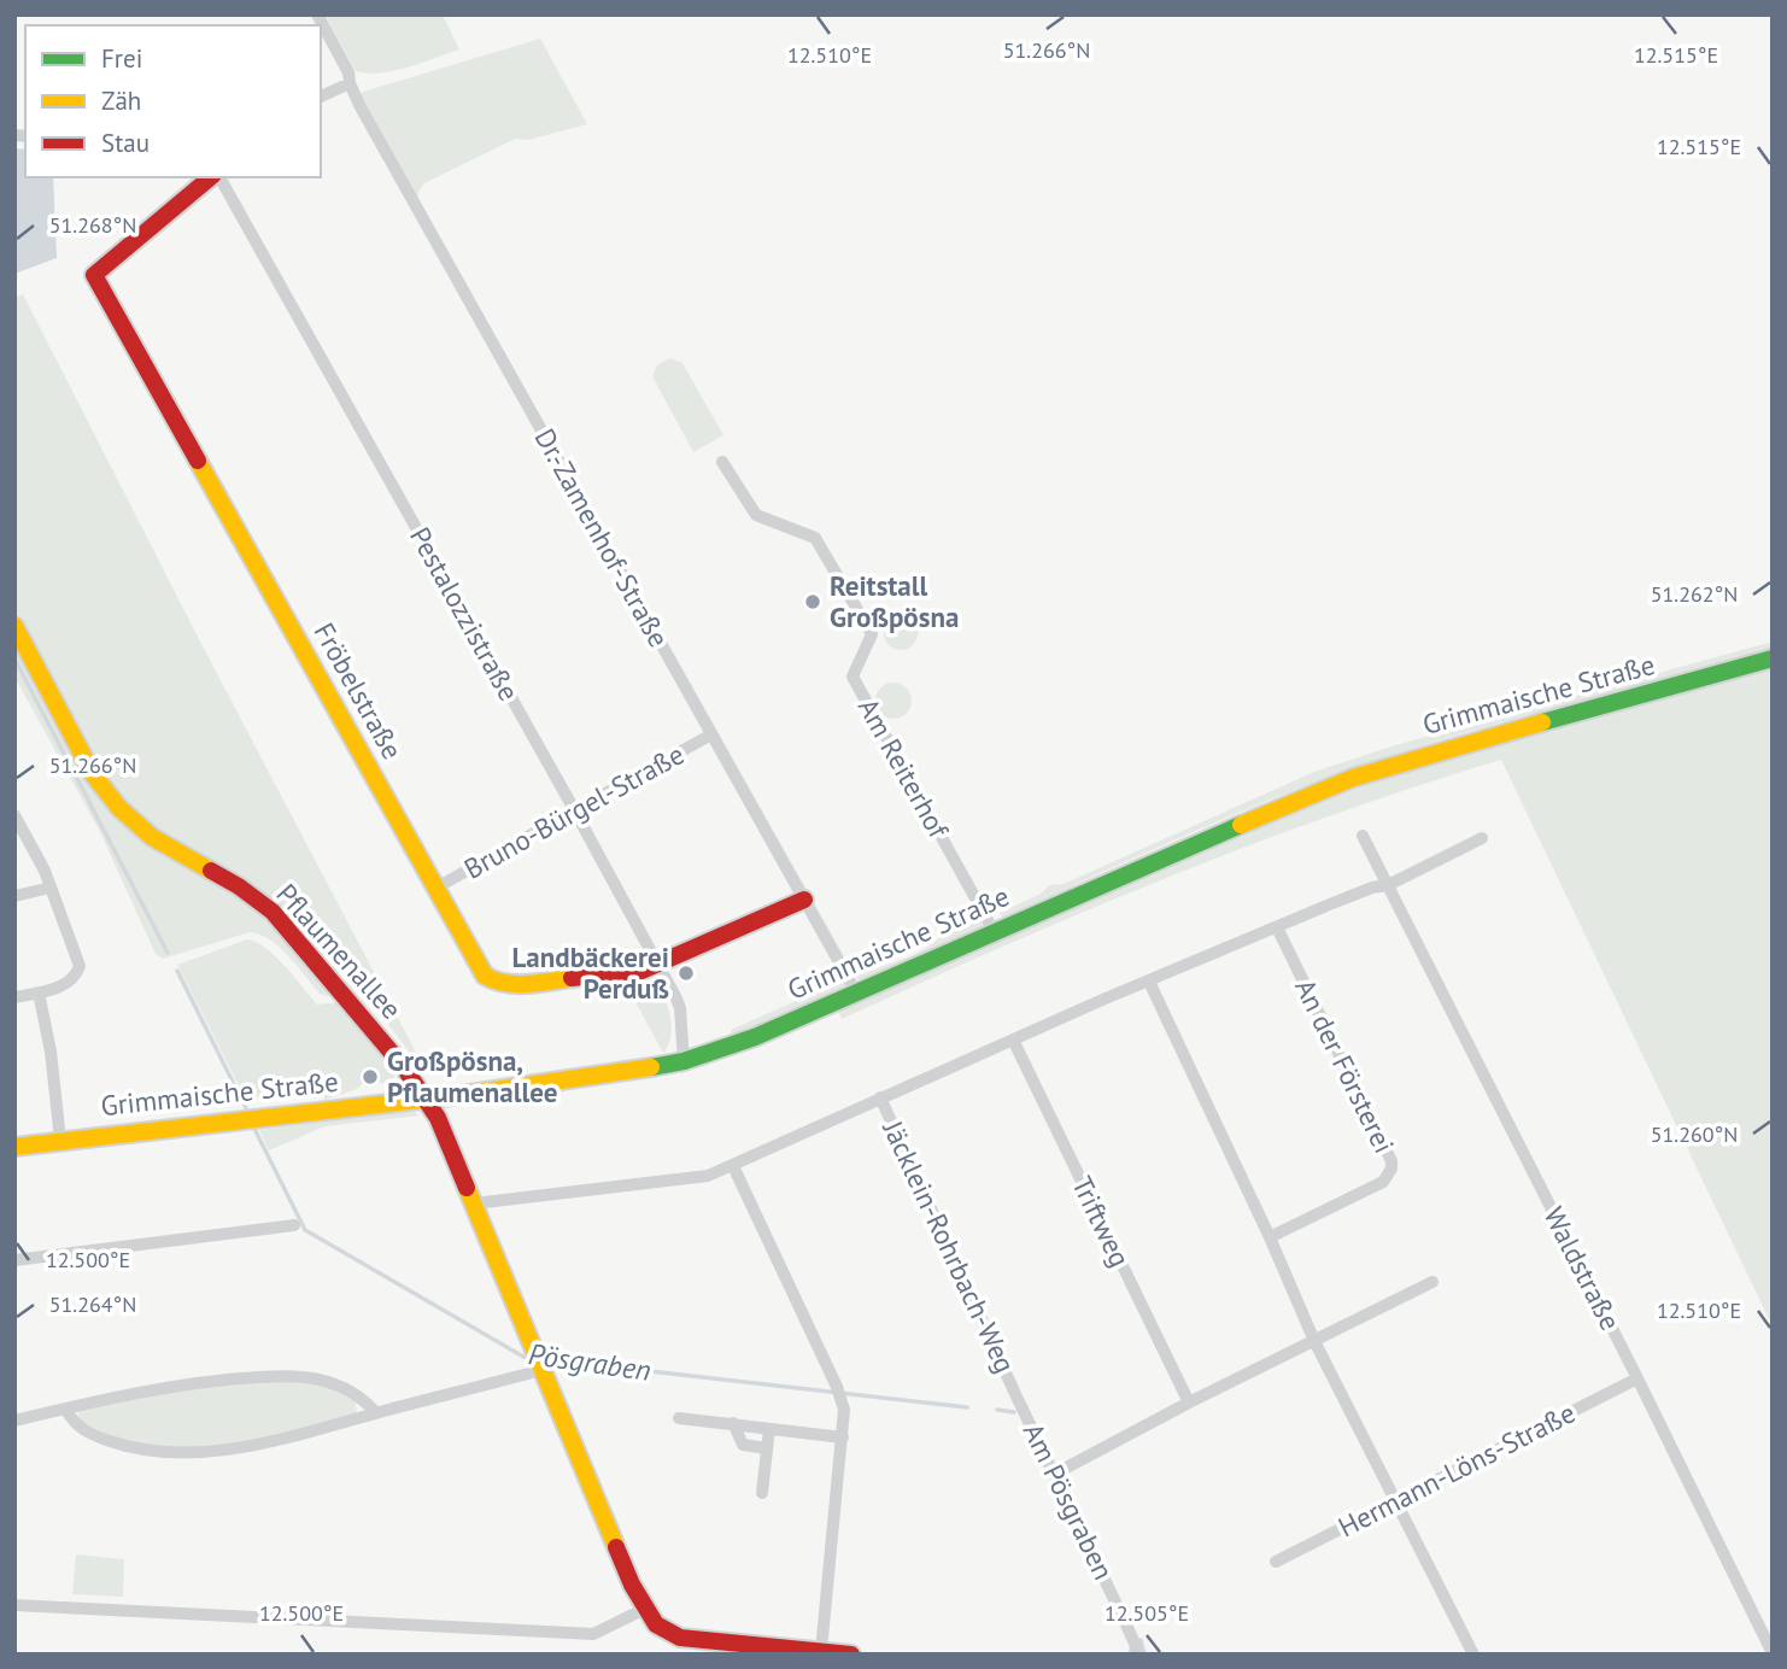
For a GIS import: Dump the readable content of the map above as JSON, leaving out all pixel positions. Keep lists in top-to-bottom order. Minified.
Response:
{"streets":{"street":["Dr.-Zamenhof-Straße","Pestalozzistraße","Fröbelstraße","Grimmaische Straße","Am Reiterhof","Bruno-Bürgel-Straße","Pflaumenallee","An der Försterei","Triftweg","Jäcklein-Rohrbach-Weg","Waldstraße","Hermann-Löns-Straße","Am Pösgraben"]},"crossings":[["Dr.-Zamenhof-Straße","Fröbelstraße"],["Dr.-Zamenhof-Straße","Grimmaische Straße"],["Dr.-Zamenhof-Straße","Bruno-Bürgel-Straße"],["Pestalozzistraße","Fröbelstraße"],["Pestalozzistraße","Grimmaische Straße"],["Pestalozzistraße","Bruno-Bürgel-Straße"],["Fröbelstraße","Bruno-Bürgel-Straße"],["Grimmaische Straße","Am Reiterhof"],["Grimmaische Straße","Pflaumenallee"],["Jäcklein-Rohrbach-Weg","Am Pösgraben"],["Waldstraße","Hermann-Löns-Straße"]],"water":["Pösgraben"],"places":["Reitstall Großpösna","Landbäckerei Perduß","Großpösna, Pflaumenallee"],"legend":["Frei","Zäh","Stau"],"coordinates":["51.266°N","12.510°E","12.515°E","51.268°N","51.262°N","51.260°N","12.500°E","51.264°N","12.505°E"]}
